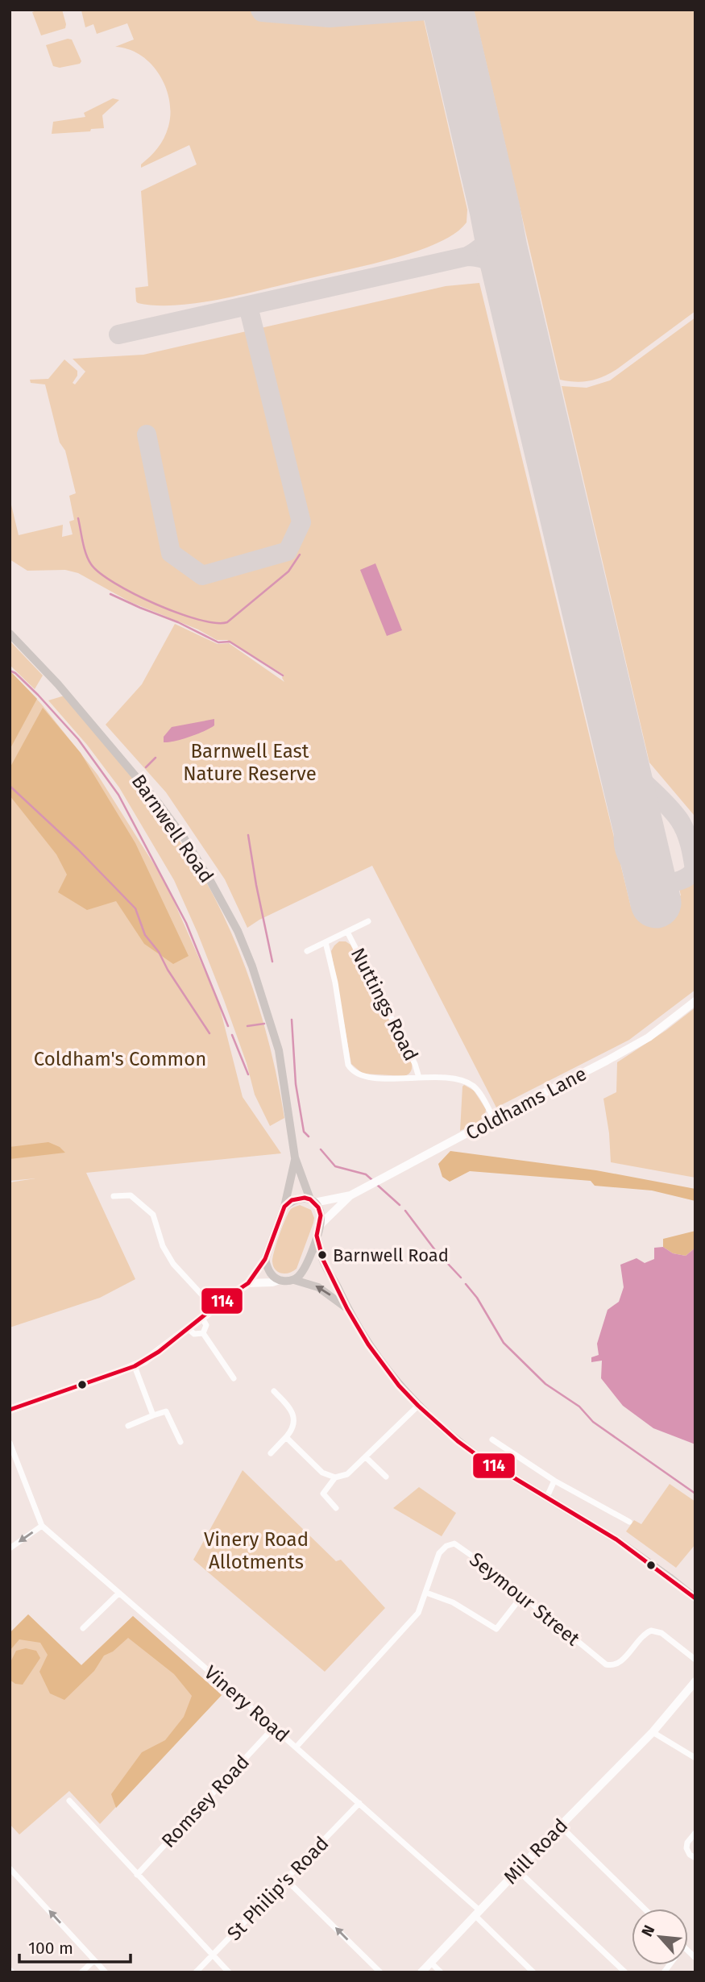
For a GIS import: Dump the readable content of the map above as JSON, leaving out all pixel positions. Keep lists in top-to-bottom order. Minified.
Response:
{"streets":{"main road":["Barnwell Road"],"street":["Nuttings Road","Coldhams Lane","Seymour Street","Vinery Road","Romsey Road","Mill Road","St Philip's Road"]},"crossings":[["Barnwell Road","Coldhams Lane"],["Nuttings Road","Coldhams Lane"],["Seymour Street","Vinery Road"],["Vinery Road","Romsey Road"],["Vinery Road","Mill Road"],["Vinery Road","St Philip's Road"]],"parks":["Barnwell East Nature Reserve","Coldham's Common","Vinery Road Allotments"],"places":["Barnwell Road"],"lines":["transit line 114"],"scale_bar":"100 m","north":"top left"}
